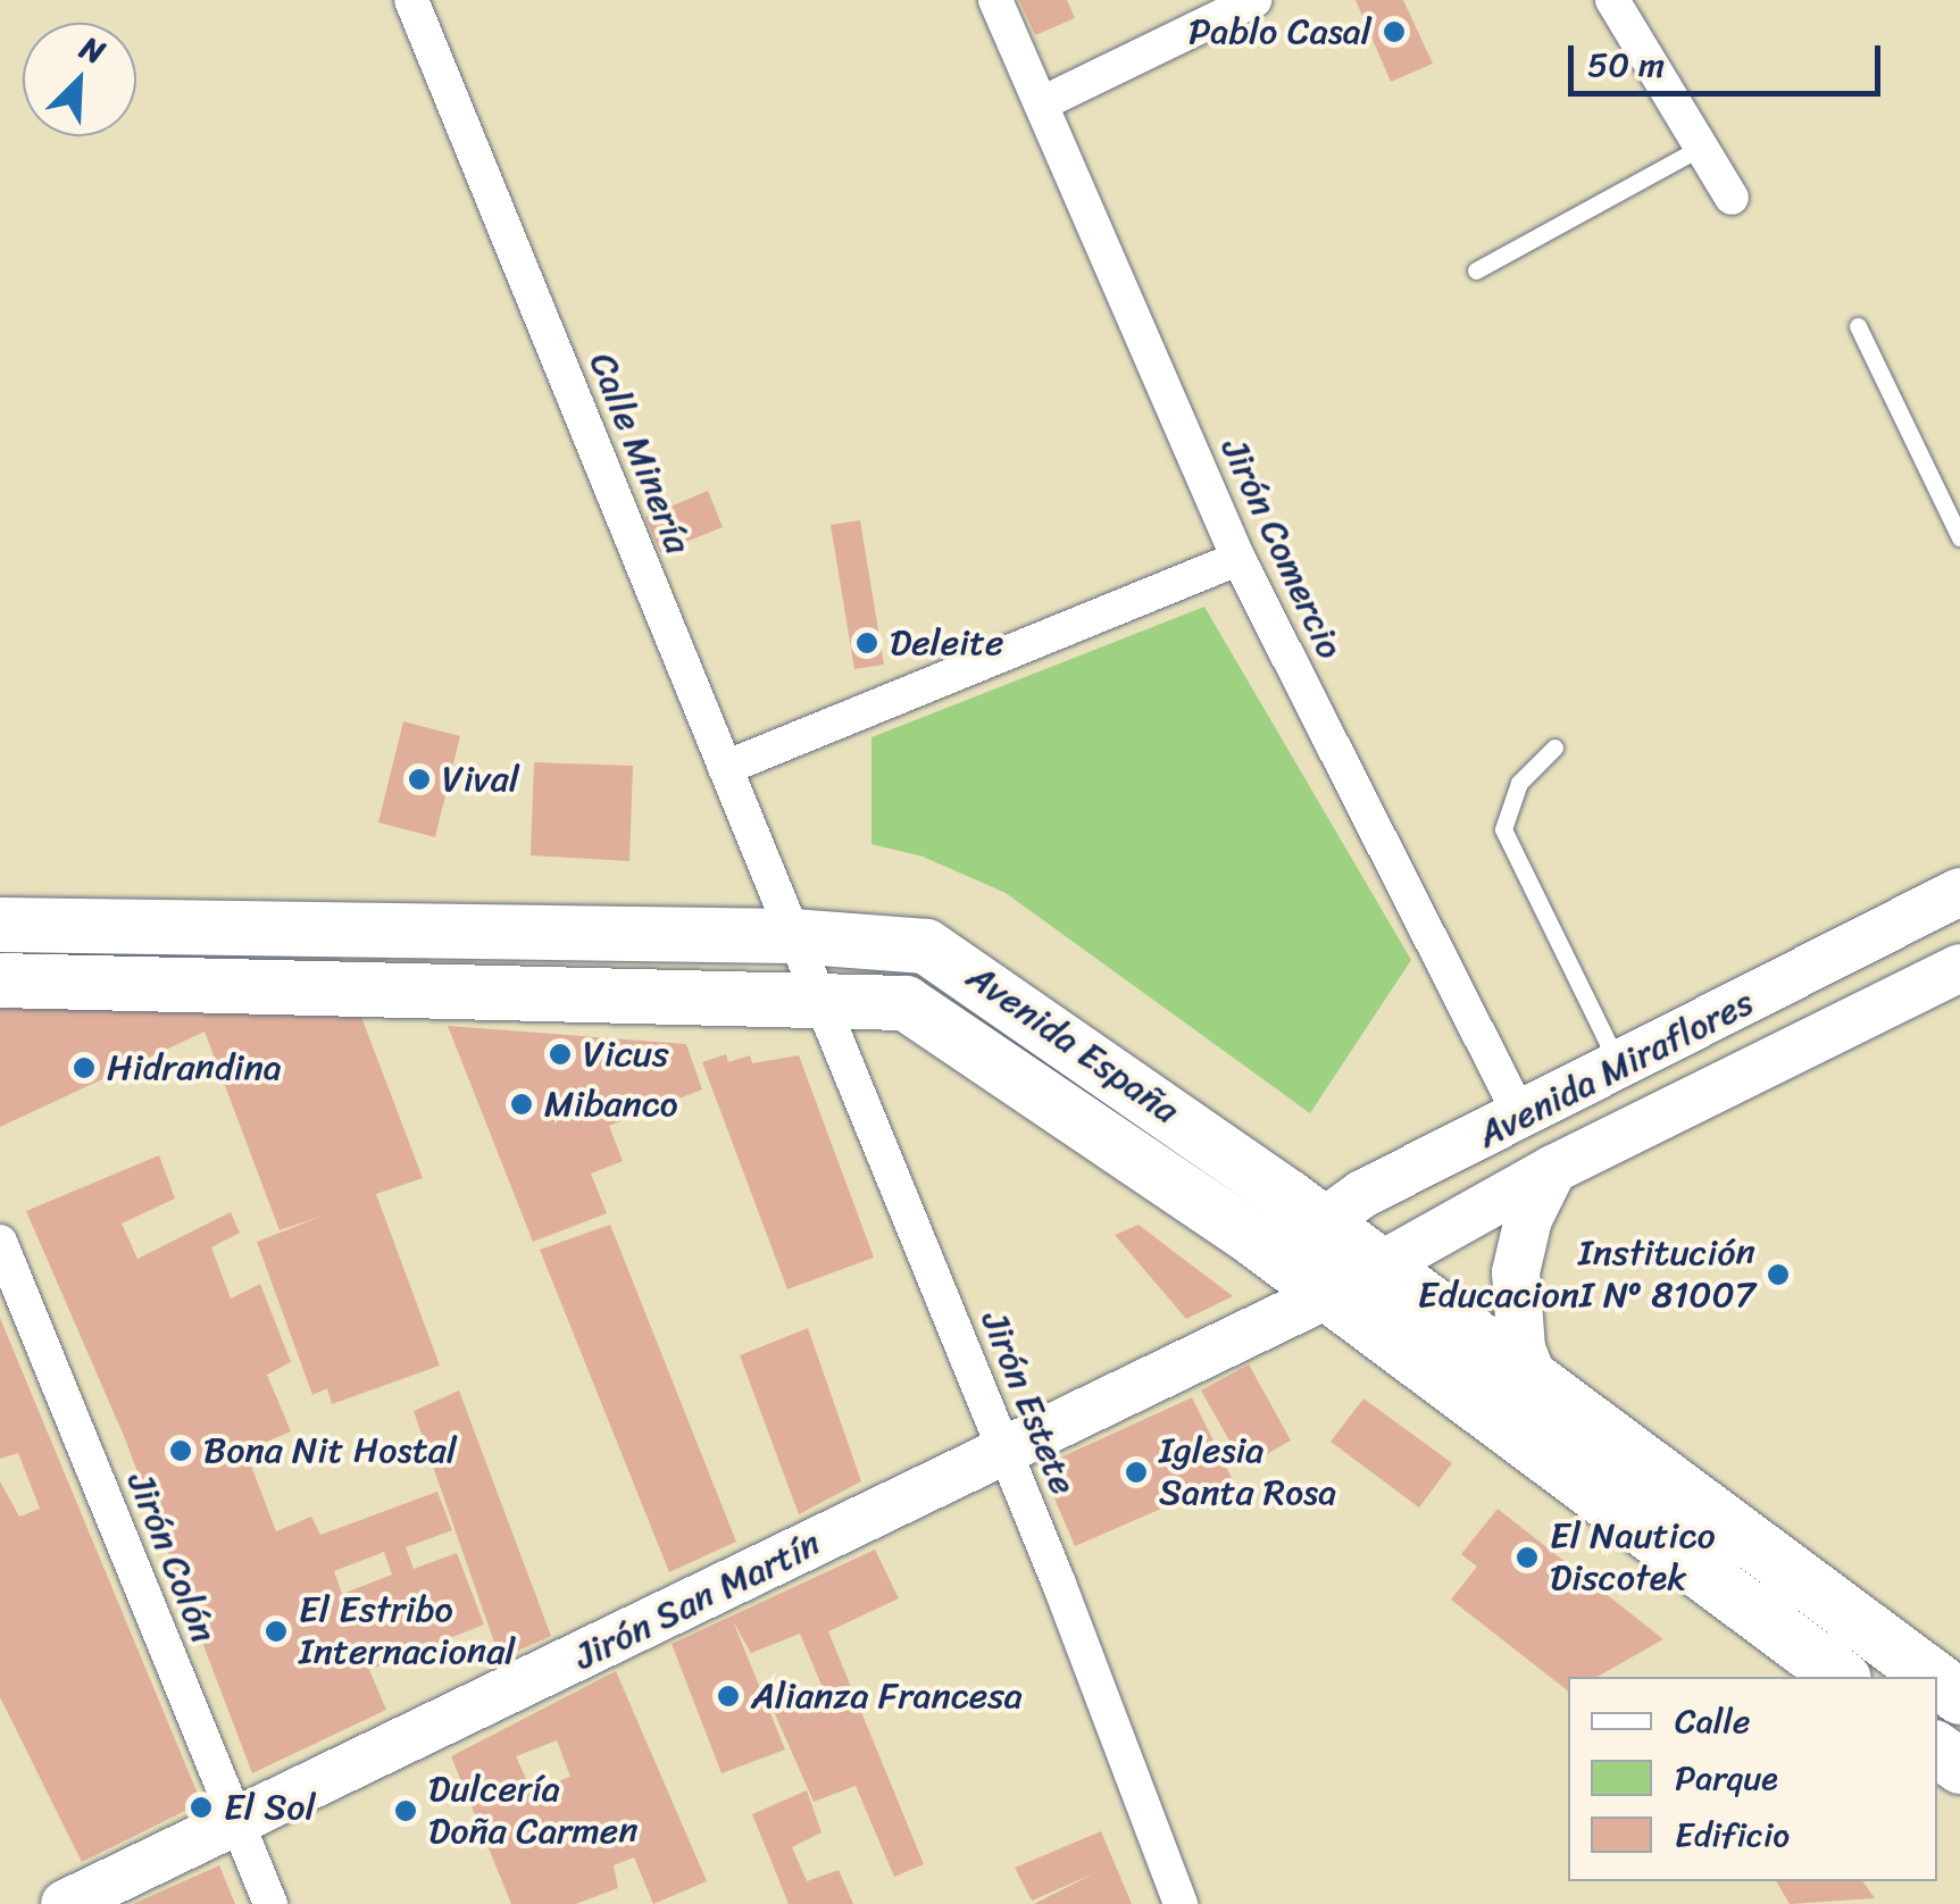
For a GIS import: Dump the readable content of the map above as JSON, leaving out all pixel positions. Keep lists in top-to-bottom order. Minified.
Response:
{"streets":{"main road":["Avenida España","Avenida Miraflores","Jirón San Martín"],"street":["Calle Minería","Jirón Comercio","Jirón Estete","Jirón Colón"]},"crossings":[["Calle Minería","Avenida España"],["Calle Minería","Jirón Estete"],["Jirón Comercio","Avenida Miraflores"],["Avenida España","Avenida Miraflores"],["Avenida España","Jirón Estete"],["Avenida España","Jirón San Martín"],["Avenida Miraflores","Jirón San Martín"],["Jirón Estete","Jirón San Martín"],["Jirón Colón","Jirón San Martín"]],"places":["Pablo Casal","Deleite","Vival","Vicus","Hidrandina","Mibanco","Institución EducacionI Nº 81007","Bona Nit Hostal","Iglesia Santa Rosa","El Nautico Discotek","El Estribo Internacional","Alianza Francesa","El Sol","Dulcería Doña Carmen"],"legend":["Calle","Parque","Edificio"],"scale_bar":"50 m","north":"top right"}
